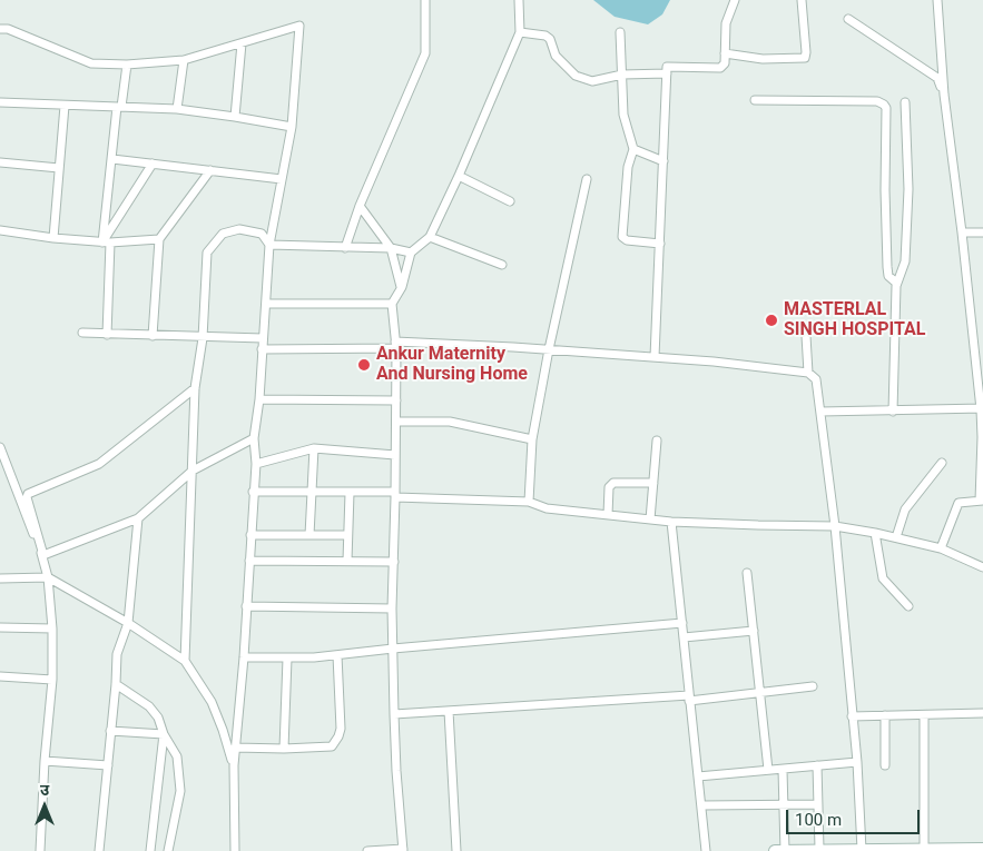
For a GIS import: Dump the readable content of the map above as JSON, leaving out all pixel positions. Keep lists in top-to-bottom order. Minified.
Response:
{"places":["MASTERLAL SINGH HOSPITAL","Ankur Maternity And Nursing Home"],"scale_bar":"100 m","north":"top"}
